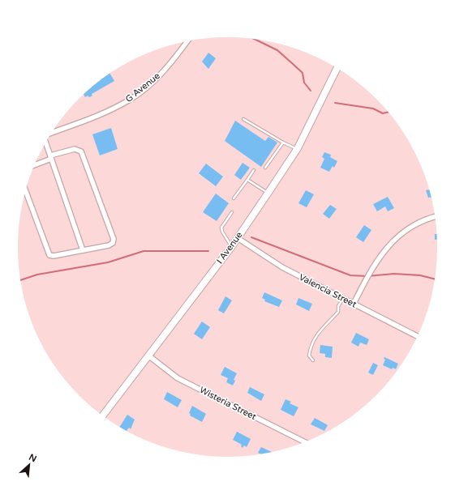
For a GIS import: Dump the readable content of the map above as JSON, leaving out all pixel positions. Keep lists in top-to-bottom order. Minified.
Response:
{"streets":{"main road":["I Avenue"],"street":["G Avenue","Valencia Street","Wisteria Street"]},"crossings":[["I Avenue","Valencia Street"],["I Avenue","Wisteria Street"]],"north":"top right"}
